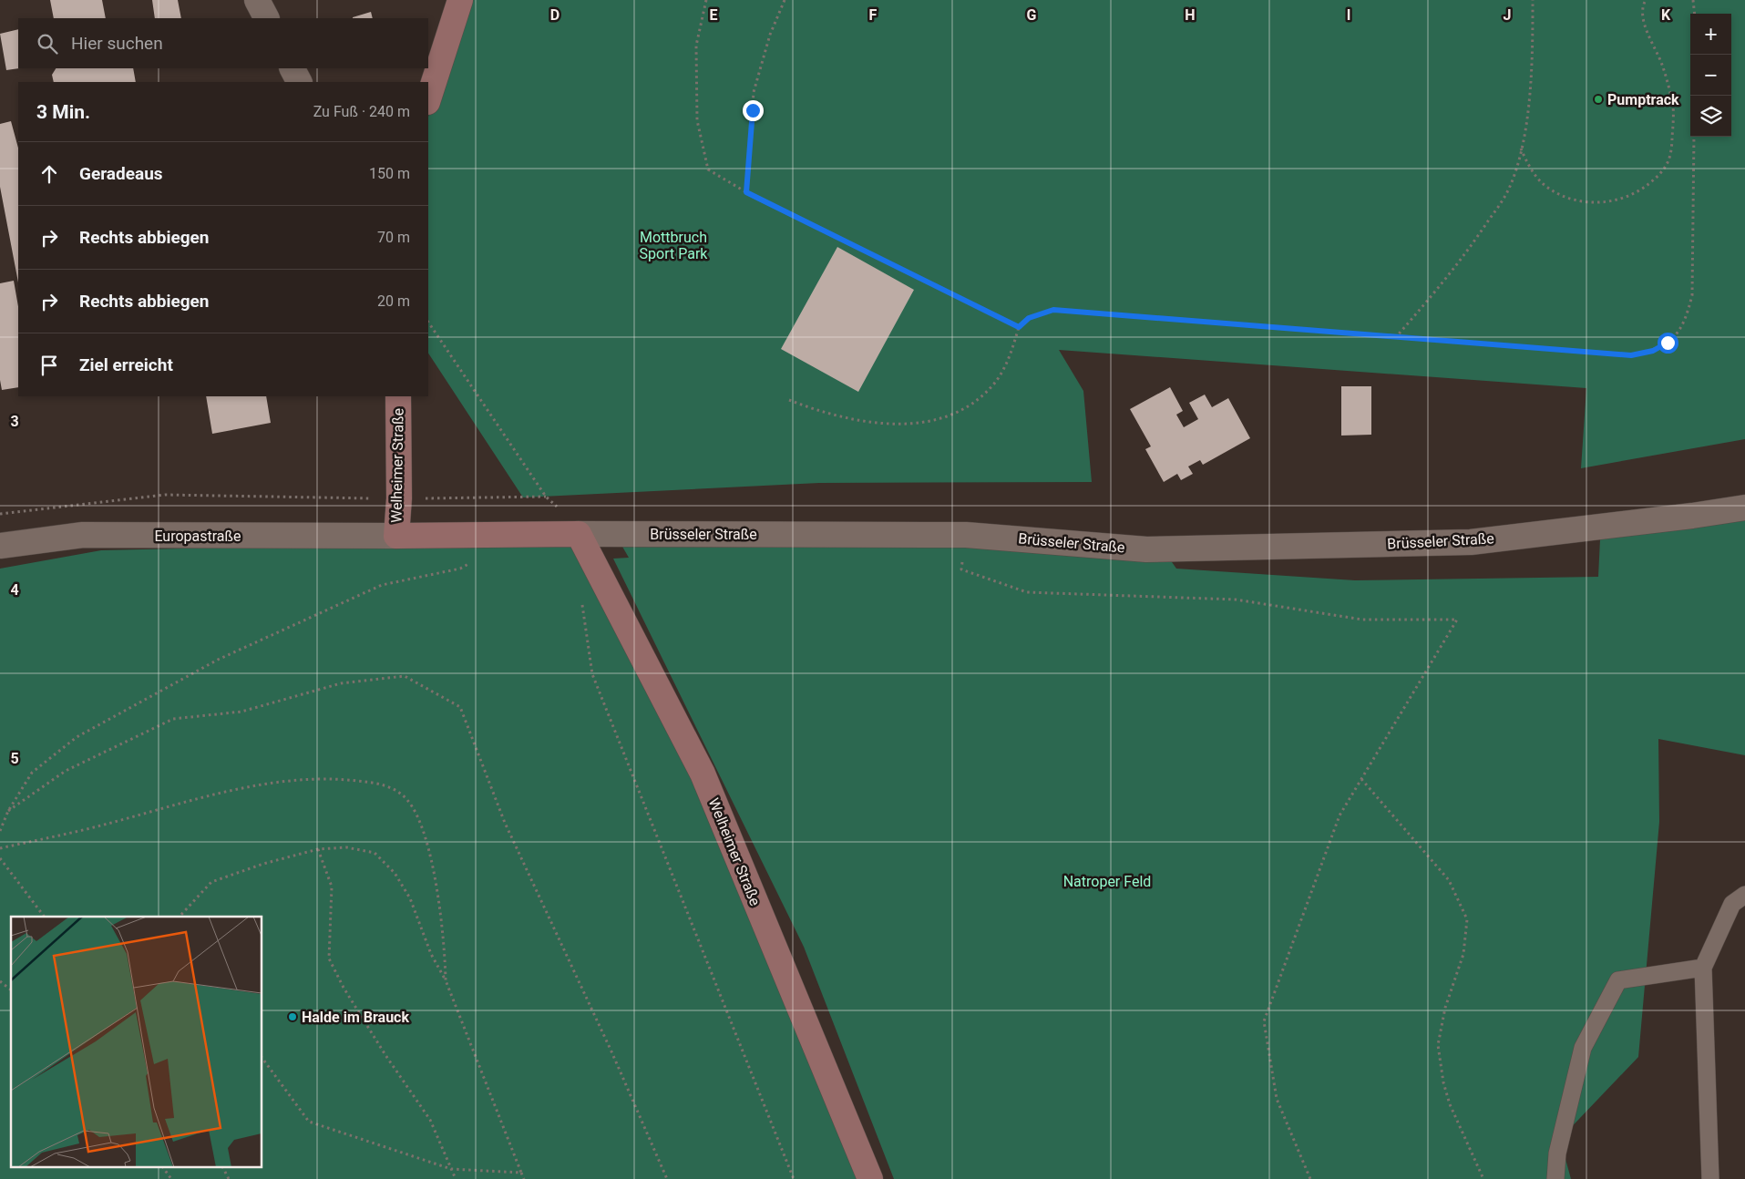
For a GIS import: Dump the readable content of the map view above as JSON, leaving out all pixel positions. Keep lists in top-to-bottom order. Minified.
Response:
{"streets":{"street":["Welheimer Straße","Brüsseler Straße","Europastraße"]},"crossings":[["Welheimer Straße","Brüsseler Straße"],["Welheimer Straße","Europastraße"],["Brüsseler Straße","Europastraße"]],"parks":["Mottbruch Sport Park","Natroper Feld"],"places":["Pumptrack","Halde im Brauck"],"page":{"map_buttons":["+","−"],"search":"Hier suchen","heading":["3 Min.","Zu Fuß · 240 m"],"list":[["Geradeaus","150 m"],["Rechts abbiegen","70 m"],["Rechts abbiegen","20 m"],"Ziel erreicht"]},"grid":{"columns":["D","E","F","G","H","I","J","K"],"rows":["3","4","5"]}}
